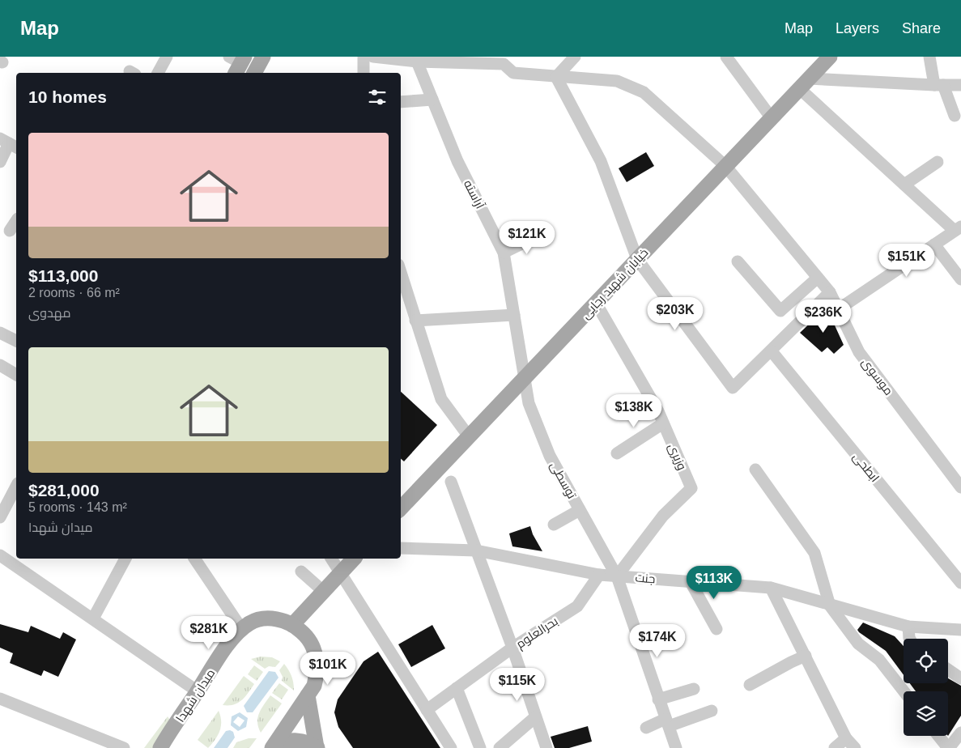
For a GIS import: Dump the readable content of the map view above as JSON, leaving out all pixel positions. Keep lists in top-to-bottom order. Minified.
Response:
{"streets":{"main road":["خیابان شهید رجایی","میدان شهدا"],"street":["آراسته","موسوی","وزیری","ابطحی","توسطی","جنت","بحرالعلوم"]},"crossings":[["آراسته","خیابان شهید رجایی"],["آراسته","توسطی"],["خیابان شهید رجایی","موسوی"],["خیابان شهید رجایی","وزیری"],["خیابان شهید رجایی","توسطی"],["وزیری","توسطی"],["وزیری","جنت"],["توسطی","جنت"],["جنت","بحرالعلوم"]],"page":{"header":"Map","nav":["Map","Layers","Share"],"heading":"10 homes","list":[{"name":"$113,000","note":"2 rooms · 66 m² · مهدوی"},{"name":"$281,000","note":"5 rooms · 143 m² · میدان شهدا"}],"price":["$121K","$151K","$203K","$236K","$138K","$113K","$281K","$174K","$101K","$115K"]}}
